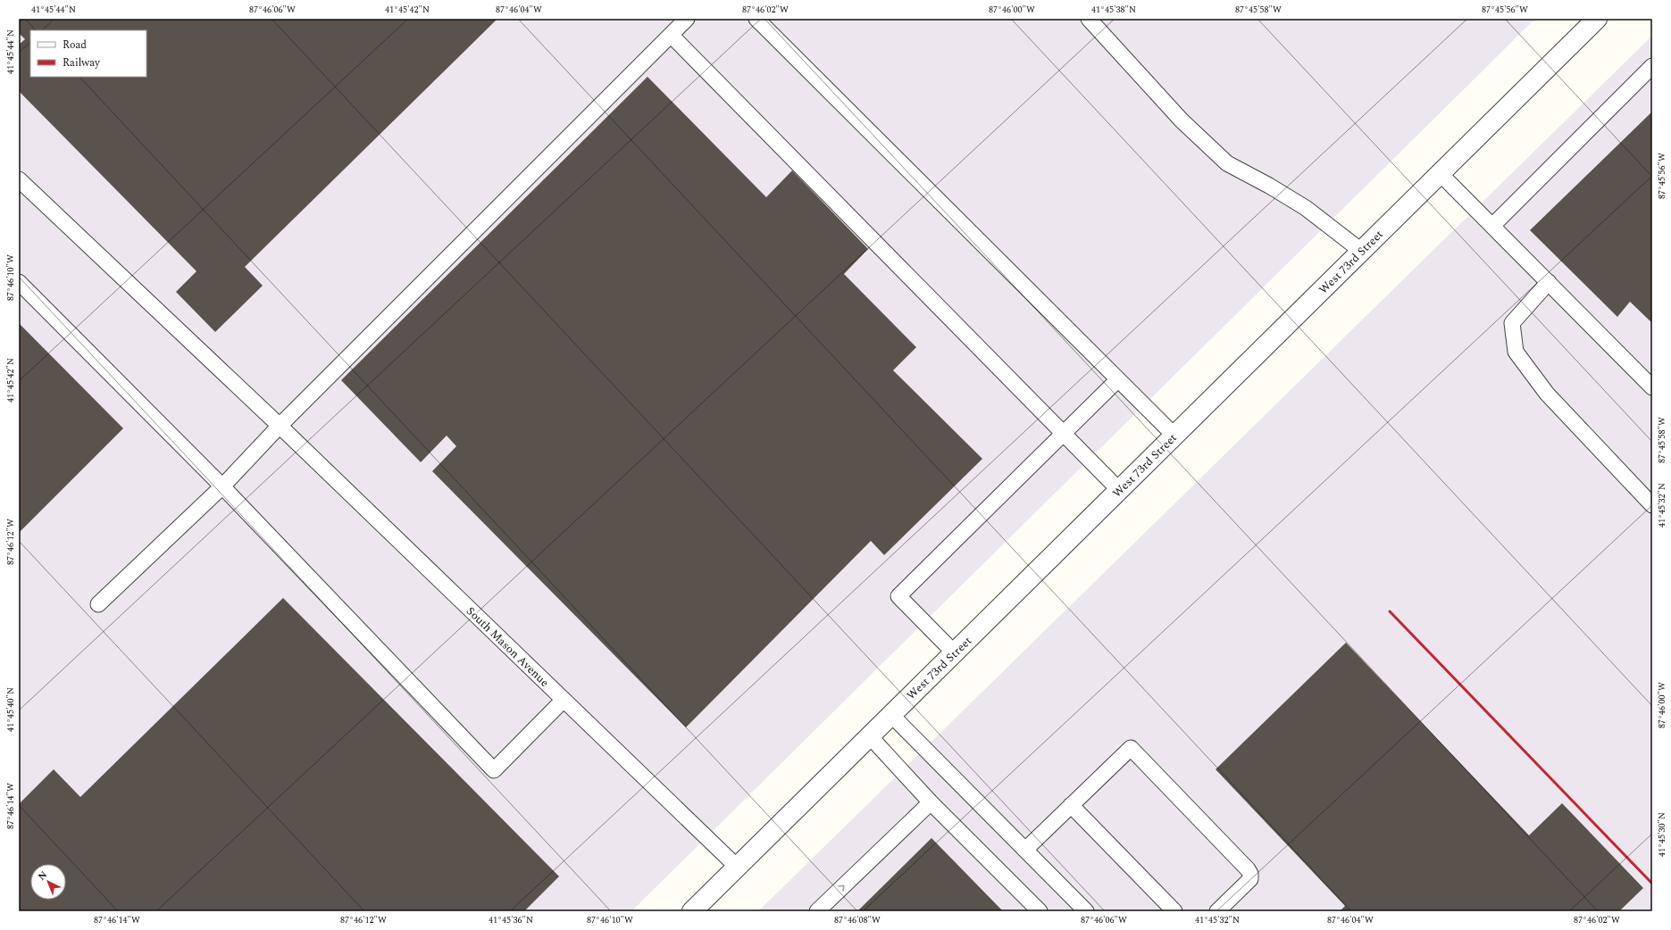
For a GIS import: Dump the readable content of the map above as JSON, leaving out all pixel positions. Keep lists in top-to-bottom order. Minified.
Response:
{"streets":{"street":["West 73rd Street"],"lane":["South Mason Avenue"]},"crossings":[["West 73rd Street","South Mason Avenue"]],"legend":["Road","Railway"],"north":"top left","coordinates":["41°45'44\"N","87°46'06\"W","41°45'42\"N","87°46'04\"W","87°46'02\"W","87°46'00\"W","41°45'38\"N","87°45'58\"W","87°45'56\"W","87°46'10\"W","41°45'32\"N","87°46'12\"W","41°45'40\"N","87°46'14\"W","41°45'30\"N","41°45'36\"N","87°46'08\"W"]}
